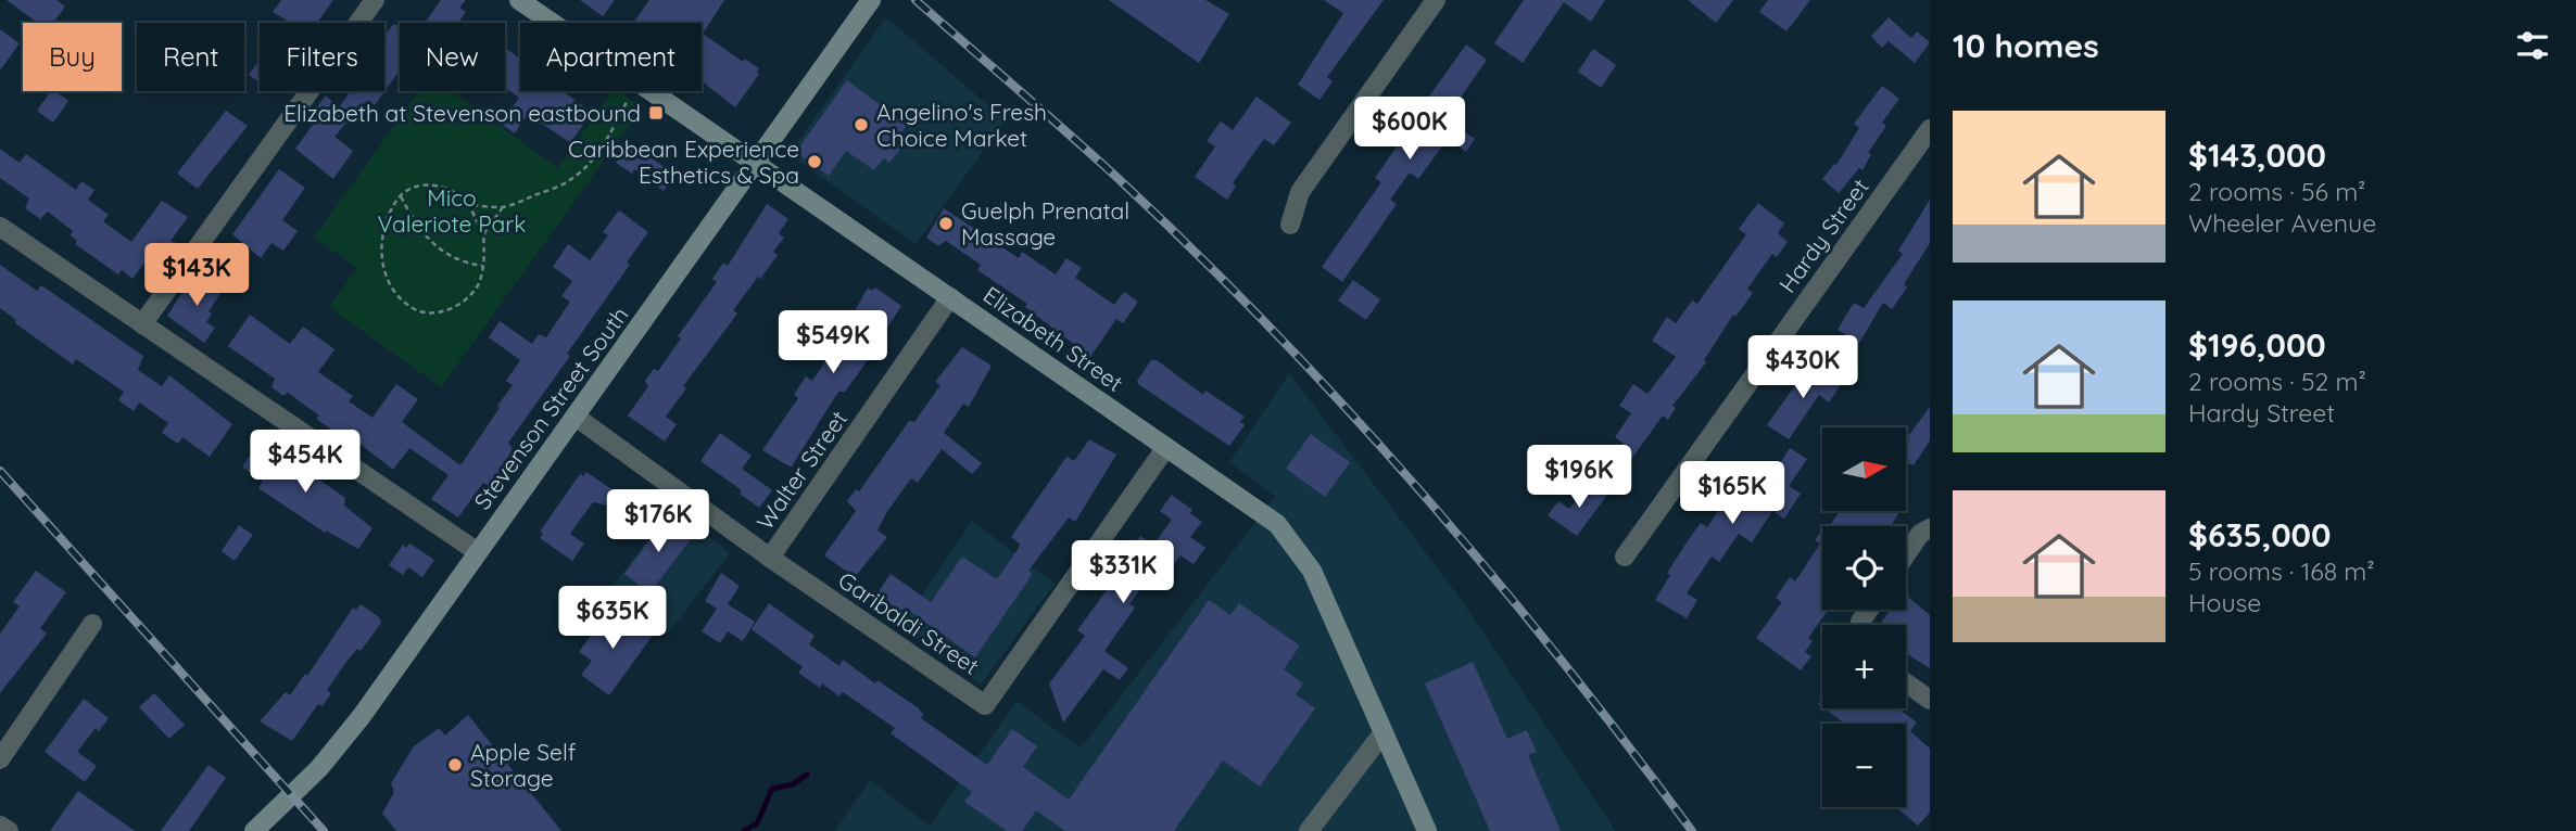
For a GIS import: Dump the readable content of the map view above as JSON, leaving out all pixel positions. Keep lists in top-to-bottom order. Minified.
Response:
{"streets":{"main road":["Elizabeth Street","Stevenson Street South"],"street":["Hardy Street","Walter Street","Garibaldi Street"]},"crossings":[["Elizabeth Street","Stevenson Street South"],["Elizabeth Street","Walter Street"],["Elizabeth Street","Garibaldi Street"],["Walter Street","Garibaldi Street"]],"parks":["Mico Valeriote Park"],"places":{"transit":["Elizabeth at Stevenson eastbound"],"other":["Angelino's Fresh Choice Market","Caribbean Experience Esthetics & Spa","Guelph Prenatal Massage","Apple Self Storage"]},"north":"right","page":{"heading":"10 homes","chip":["Buy","Rent","Filters","New","Apartment"],"list":[{"name":"$143,000","note":"2 rooms · 56 m² · Wheeler Avenue"},{"name":"$196,000","note":"2 rooms · 52 m² · Hardy Street"},{"name":"$635,000","note":"5 rooms · 168 m² · House"}],"price":["$600K","$143K","$549K","$430K","$454K","$196K","$165K","$176K","$331K","$635K"],"map_buttons":["+","−"]}}
